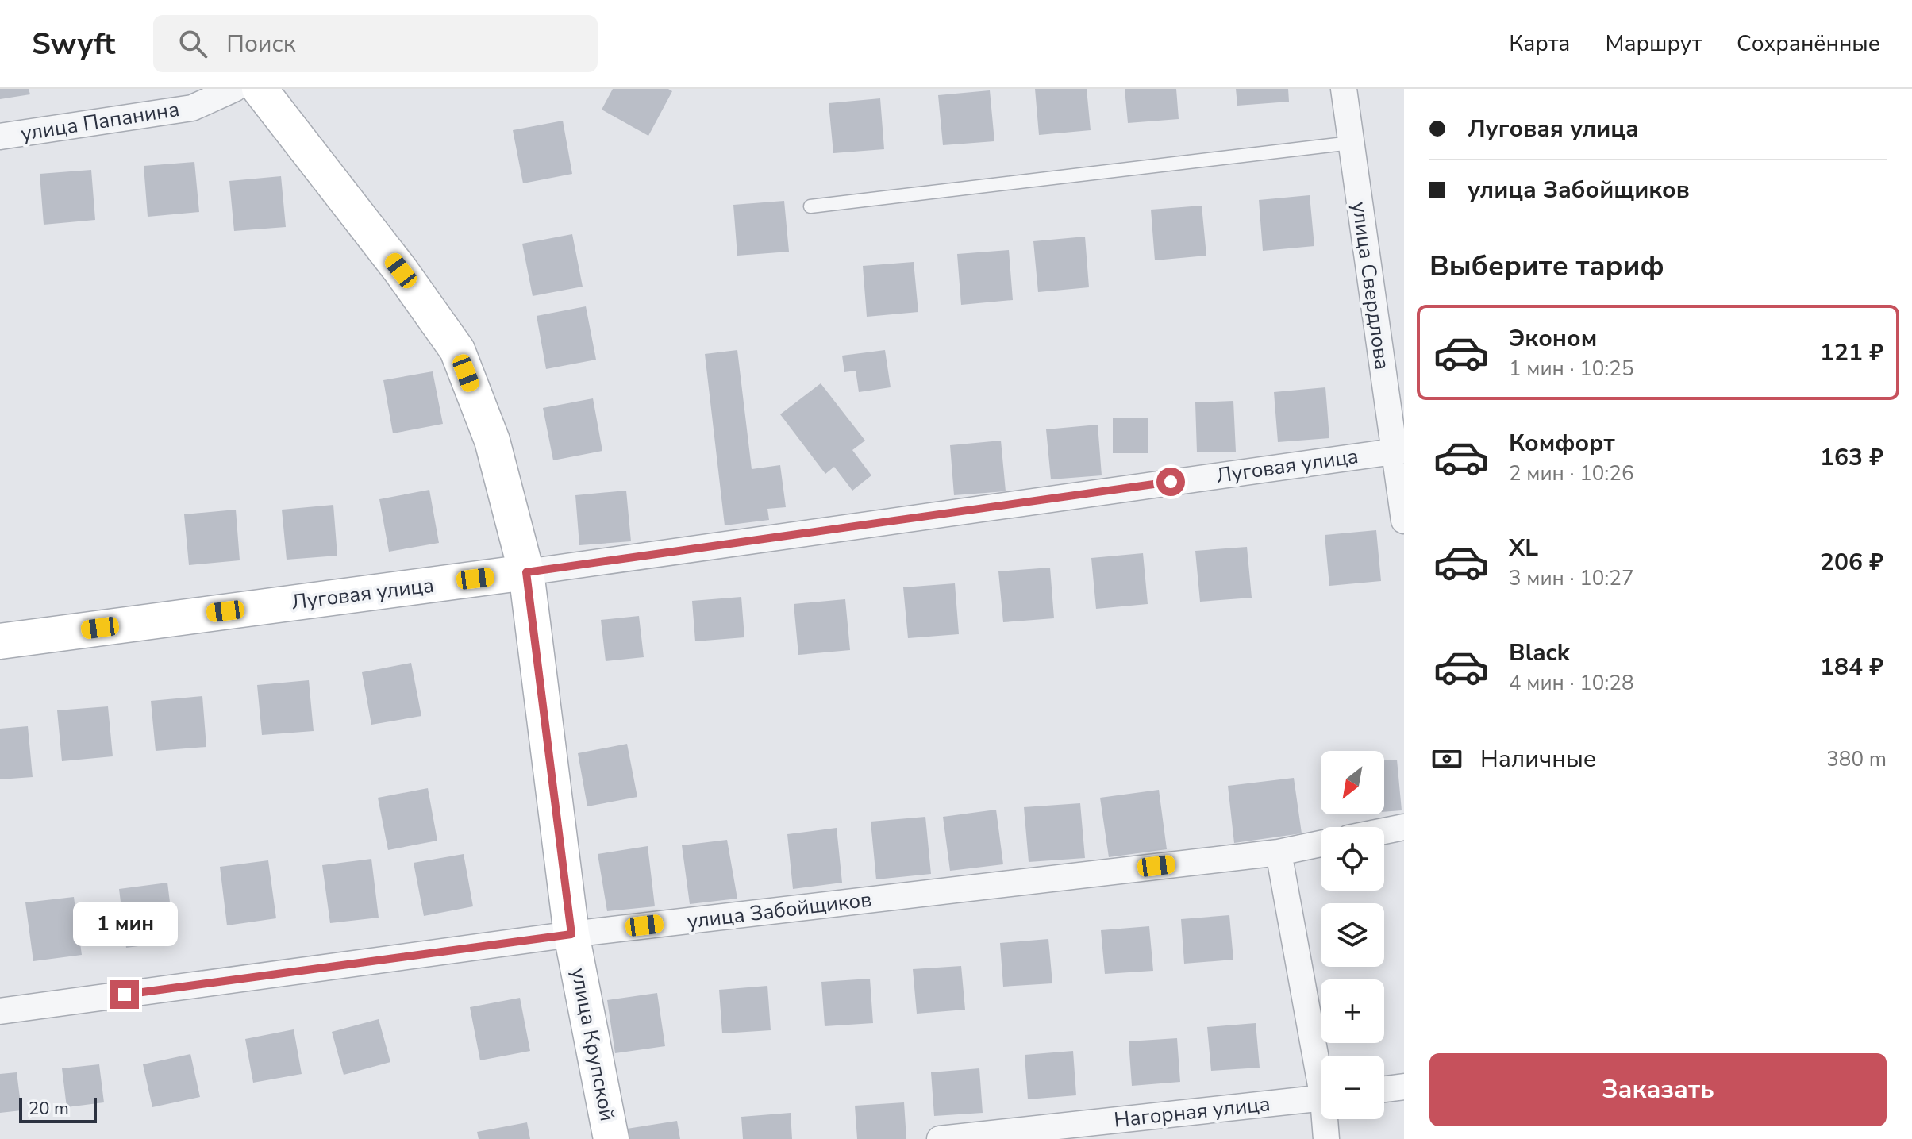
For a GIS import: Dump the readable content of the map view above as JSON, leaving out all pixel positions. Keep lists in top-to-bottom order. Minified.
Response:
{"streets":{"main road":["Луговая улица","улица Крупской"],"street":["улица Папанина","улица Свердлова","улица Забойщиков","Нагорная улица"]},"crossings":[["улица Свердлова","Луговая улица"],["Луговая улица","улица Крупской"],["улица Забойщиков","улица Крупской"]],"scale_bar":"20 m","north":"bottom left","page":{"header":"Swyft","search":"Поиск","nav":["Карта","Маршрут","Сохранённые"],"banner":["Луговая улица","улица Забойщиков"],"heading":"Выберите тариф","list":[{"name":"Эконом","note":"1 мин · 10:25","value":"121 ₽"},{"name":"Комфорт","note":"2 мин · 10:26","value":"163 ₽"},{"name":"XL","note":"3 мин · 10:27","value":"206 ₽"},{"name":"Black","note":"4 мин · 10:28","value":"184 ₽"}],"pay":["Наличные","380 m"],"map_buttons":["+","−"],"bubble":"1 мин","buttons":"Заказать","scale":"20 m"}}
